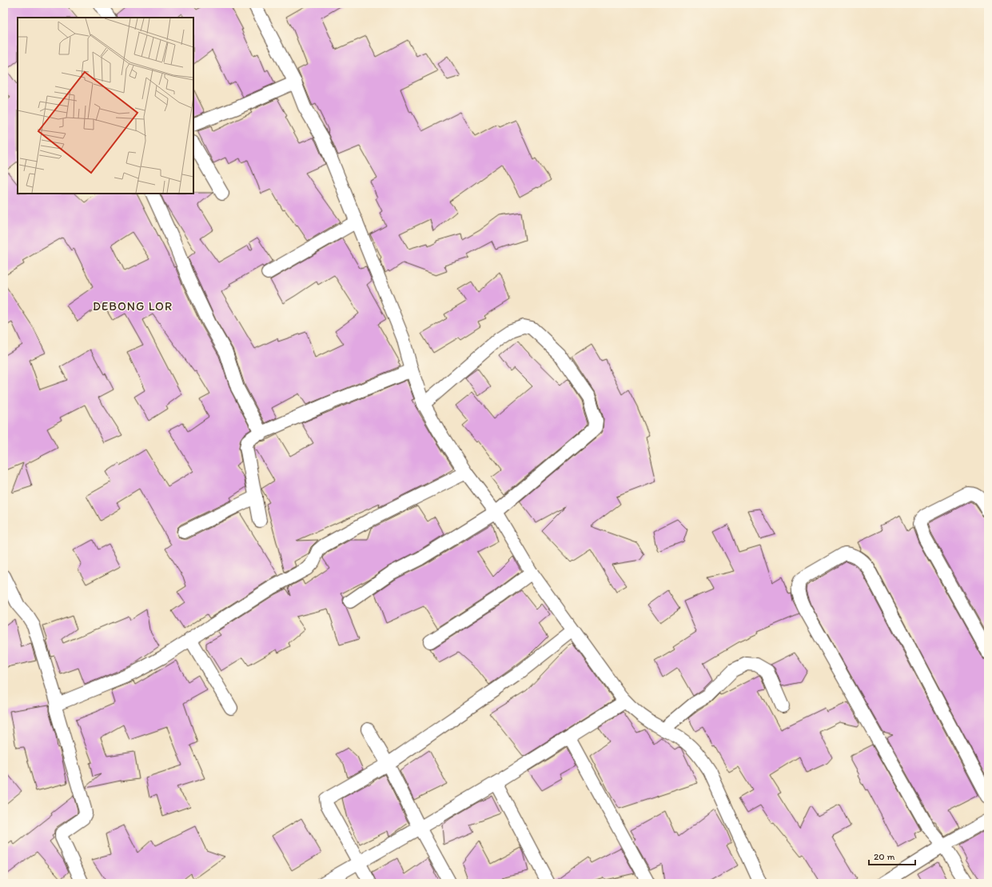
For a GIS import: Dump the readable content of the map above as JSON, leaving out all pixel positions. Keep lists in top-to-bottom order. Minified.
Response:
{"districts":["DEBONG LOR"],"scale_bar":"20 m"}
